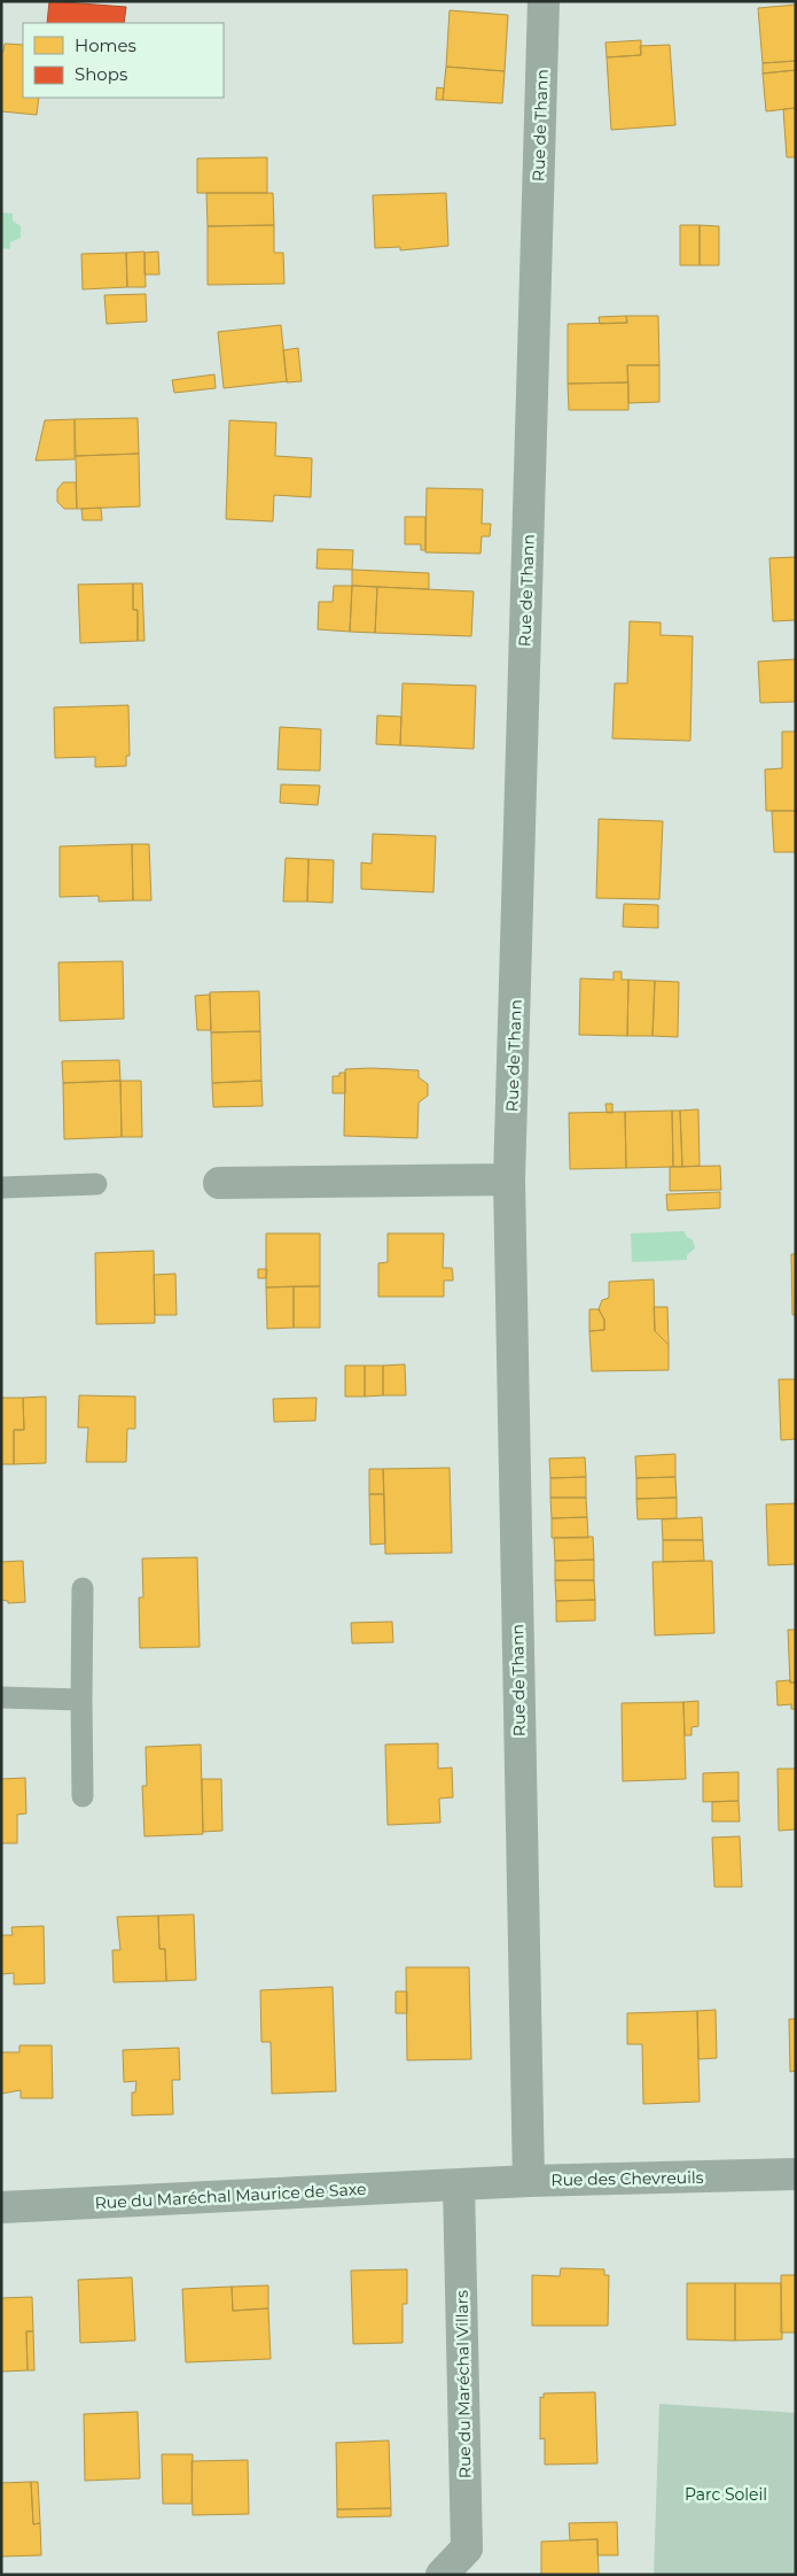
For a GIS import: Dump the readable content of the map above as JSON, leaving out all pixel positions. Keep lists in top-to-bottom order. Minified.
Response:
{"streets":{"street":["Rue de Thann","Rue des Chevreuils","Rue du Maréchal Maurice de Saxe","Rue du Maréchal Villars"]},"crossings":[["Rue de Thann","Rue des Chevreuils"],["Rue des Chevreuils","Rue du Maréchal Maurice de Saxe"],["Rue des Chevreuils","Rue du Maréchal Villars"],["Rue du Maréchal Maurice de Saxe","Rue du Maréchal Villars"]],"parks":["Parc Soleil"],"legend":["Homes","Shops"]}
